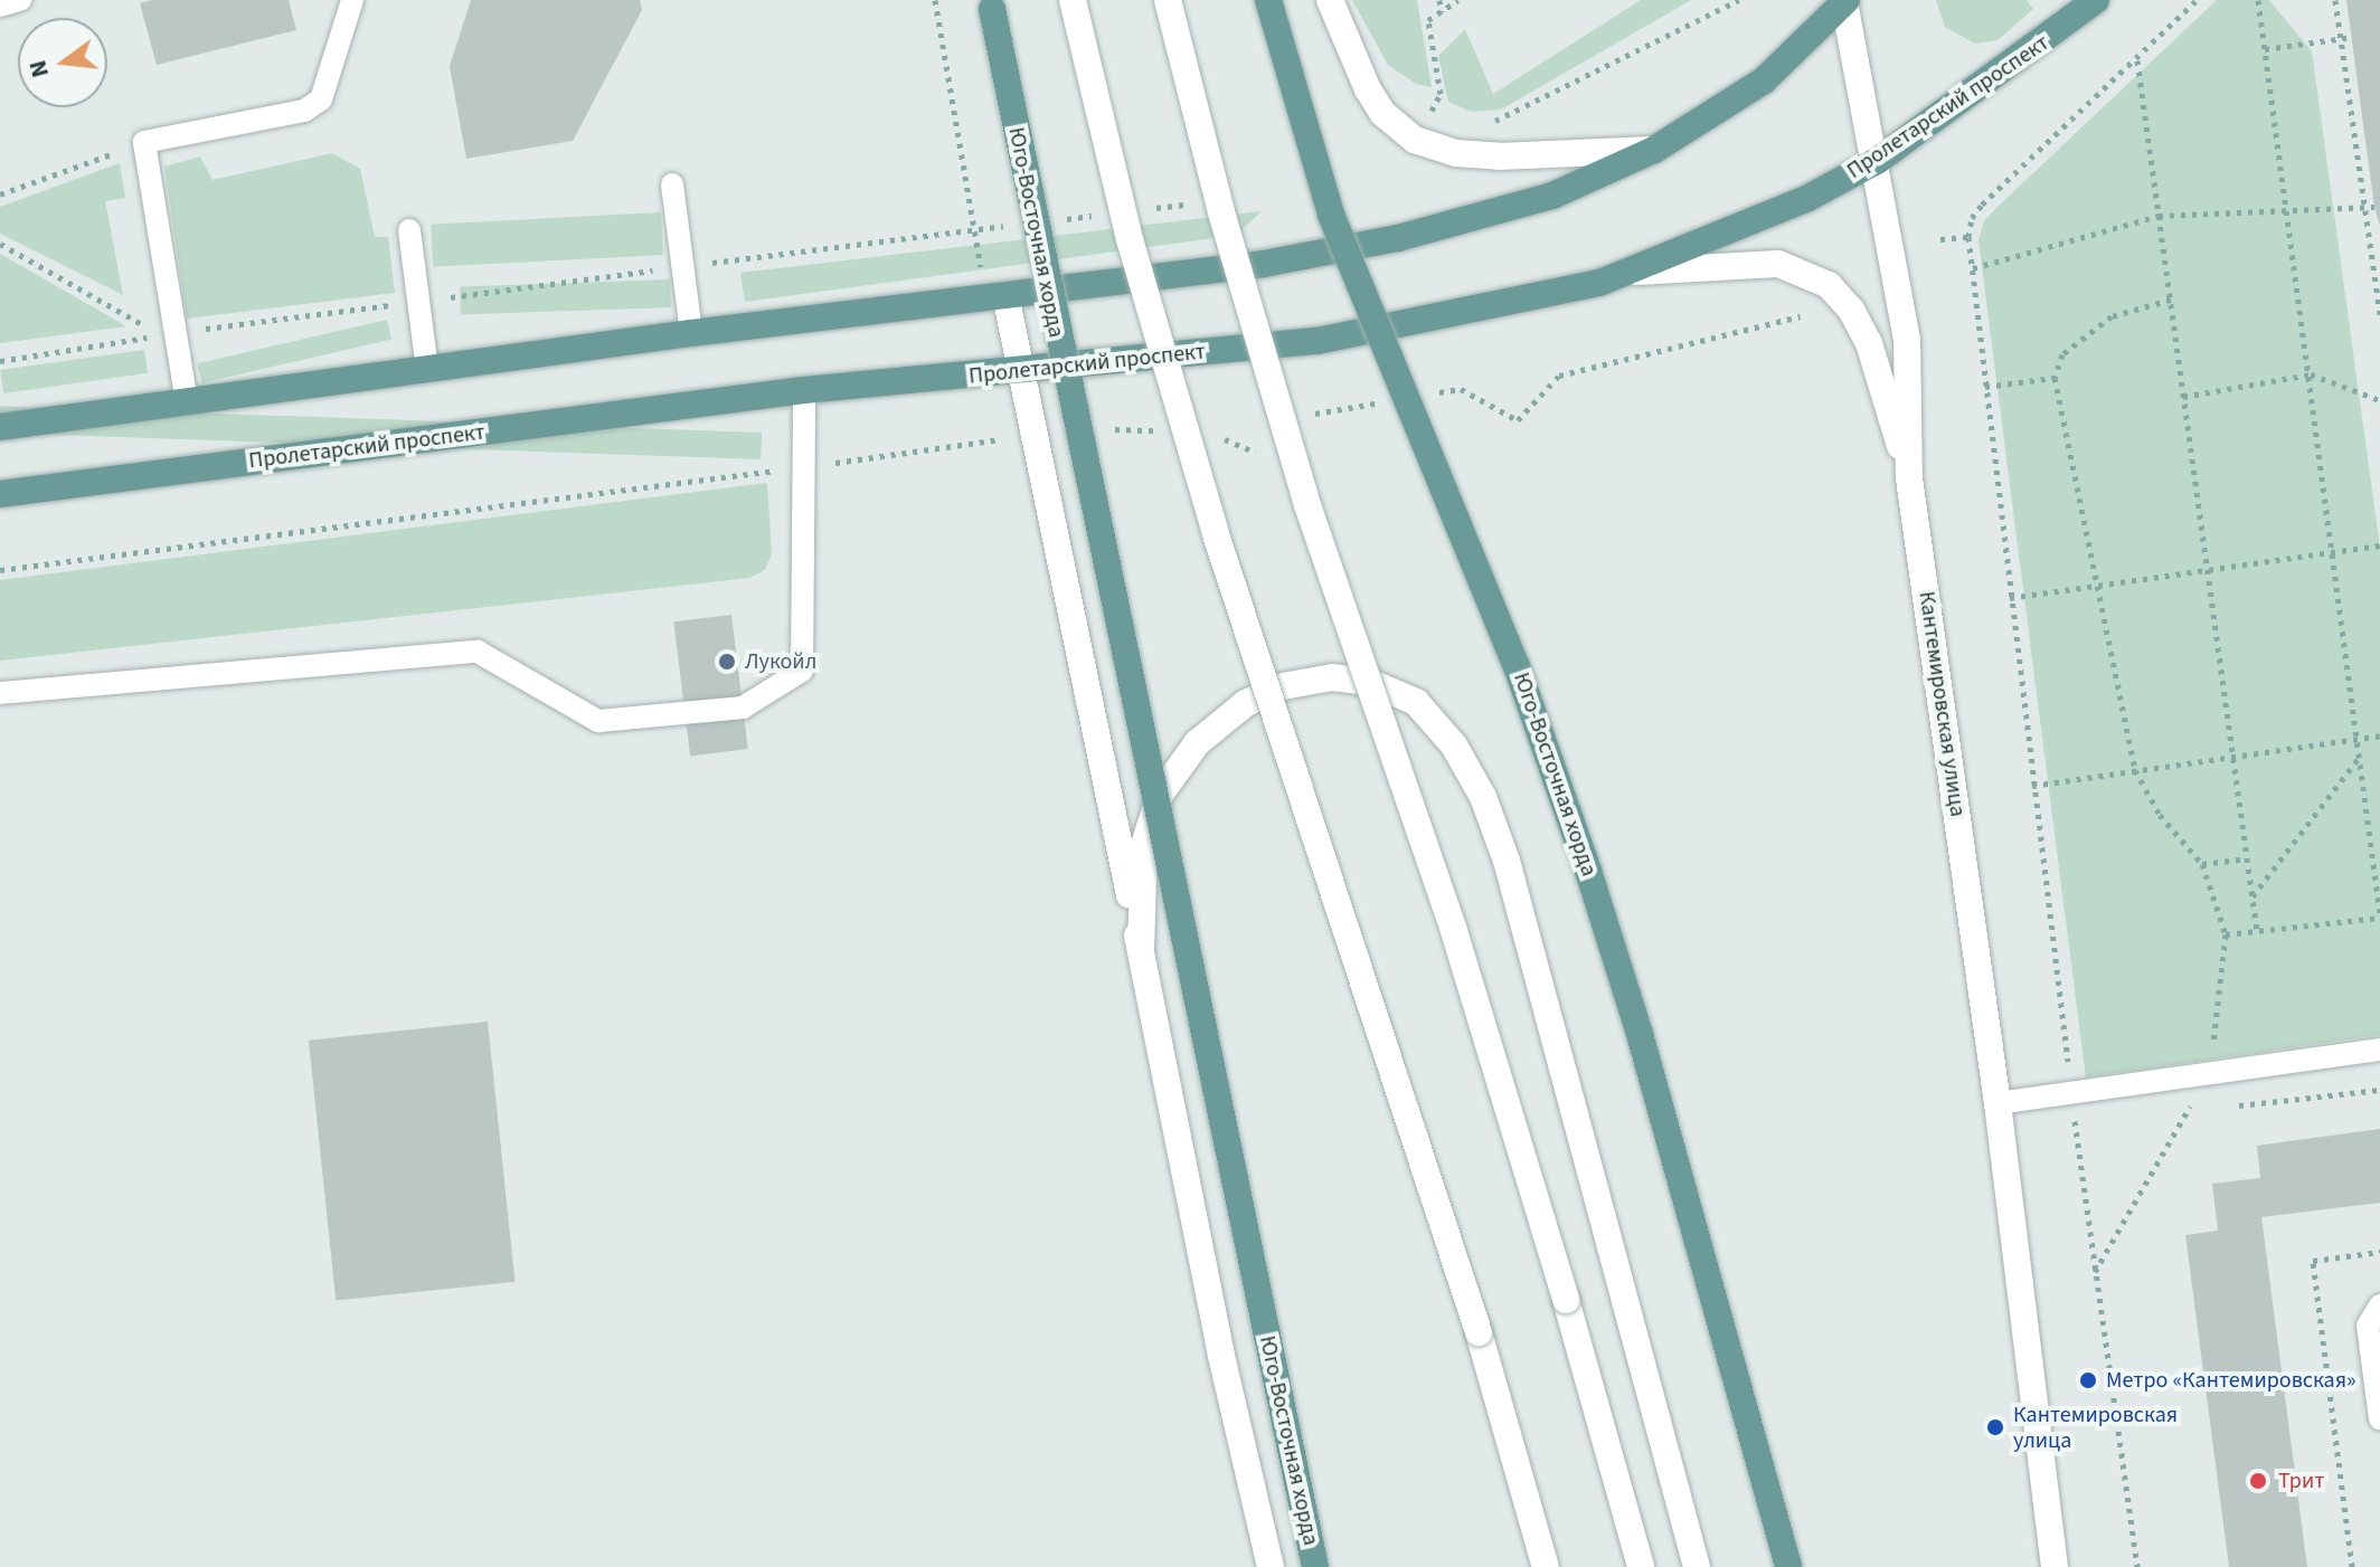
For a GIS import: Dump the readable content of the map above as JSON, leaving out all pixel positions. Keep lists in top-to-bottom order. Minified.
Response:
{"streets":{"main road":["Пролетарский проспект","Юго-Восточная хорда","Кантемировская улица"]},"crossings":[["Пролетарский проспект","Кантемировская улица"]],"places":["Лукойл","Метро «Кантемировская»","Кантемировская улица","Трит"],"north":"left"}
